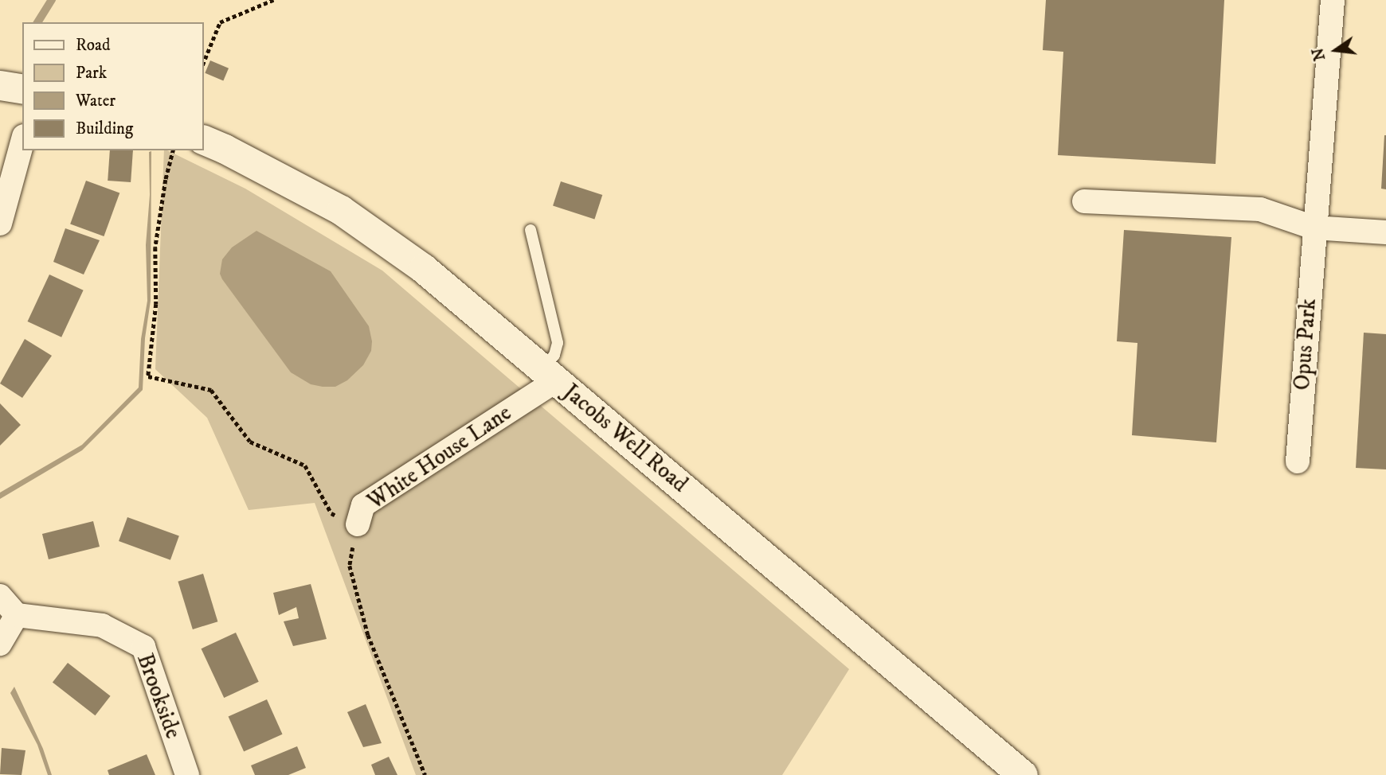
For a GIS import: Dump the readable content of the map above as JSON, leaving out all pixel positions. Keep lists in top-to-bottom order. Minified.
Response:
{"streets":{"street":["Opus Park","Jacobs Well Road","White House Lane","Brookside"]},"crossings":[["Jacobs Well Road","White House Lane"]],"legend":["Road","Park","Water","Building"],"north":"left"}
